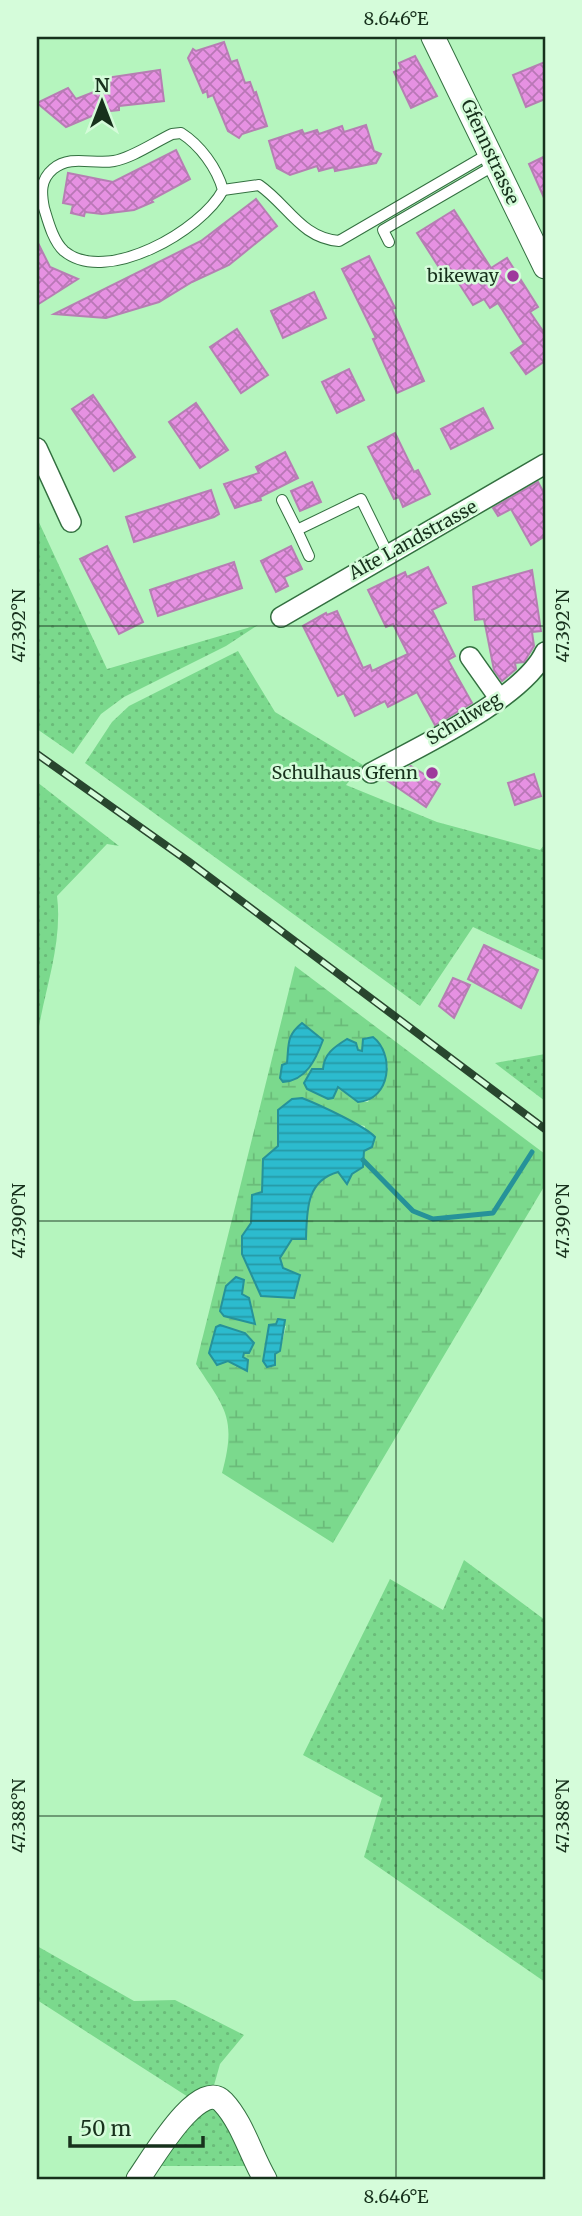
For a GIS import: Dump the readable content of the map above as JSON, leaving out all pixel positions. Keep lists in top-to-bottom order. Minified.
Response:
{"streets":{"street":["Gfennstrasse","Alte Landstrasse","Schulweg"]},"places":["bikeway","Schulhaus Gfenn"],"scale_bar":"50 m","north":"top","coordinates":["8.646°E","47.392°N","47.390°N","47.388°N"]}
